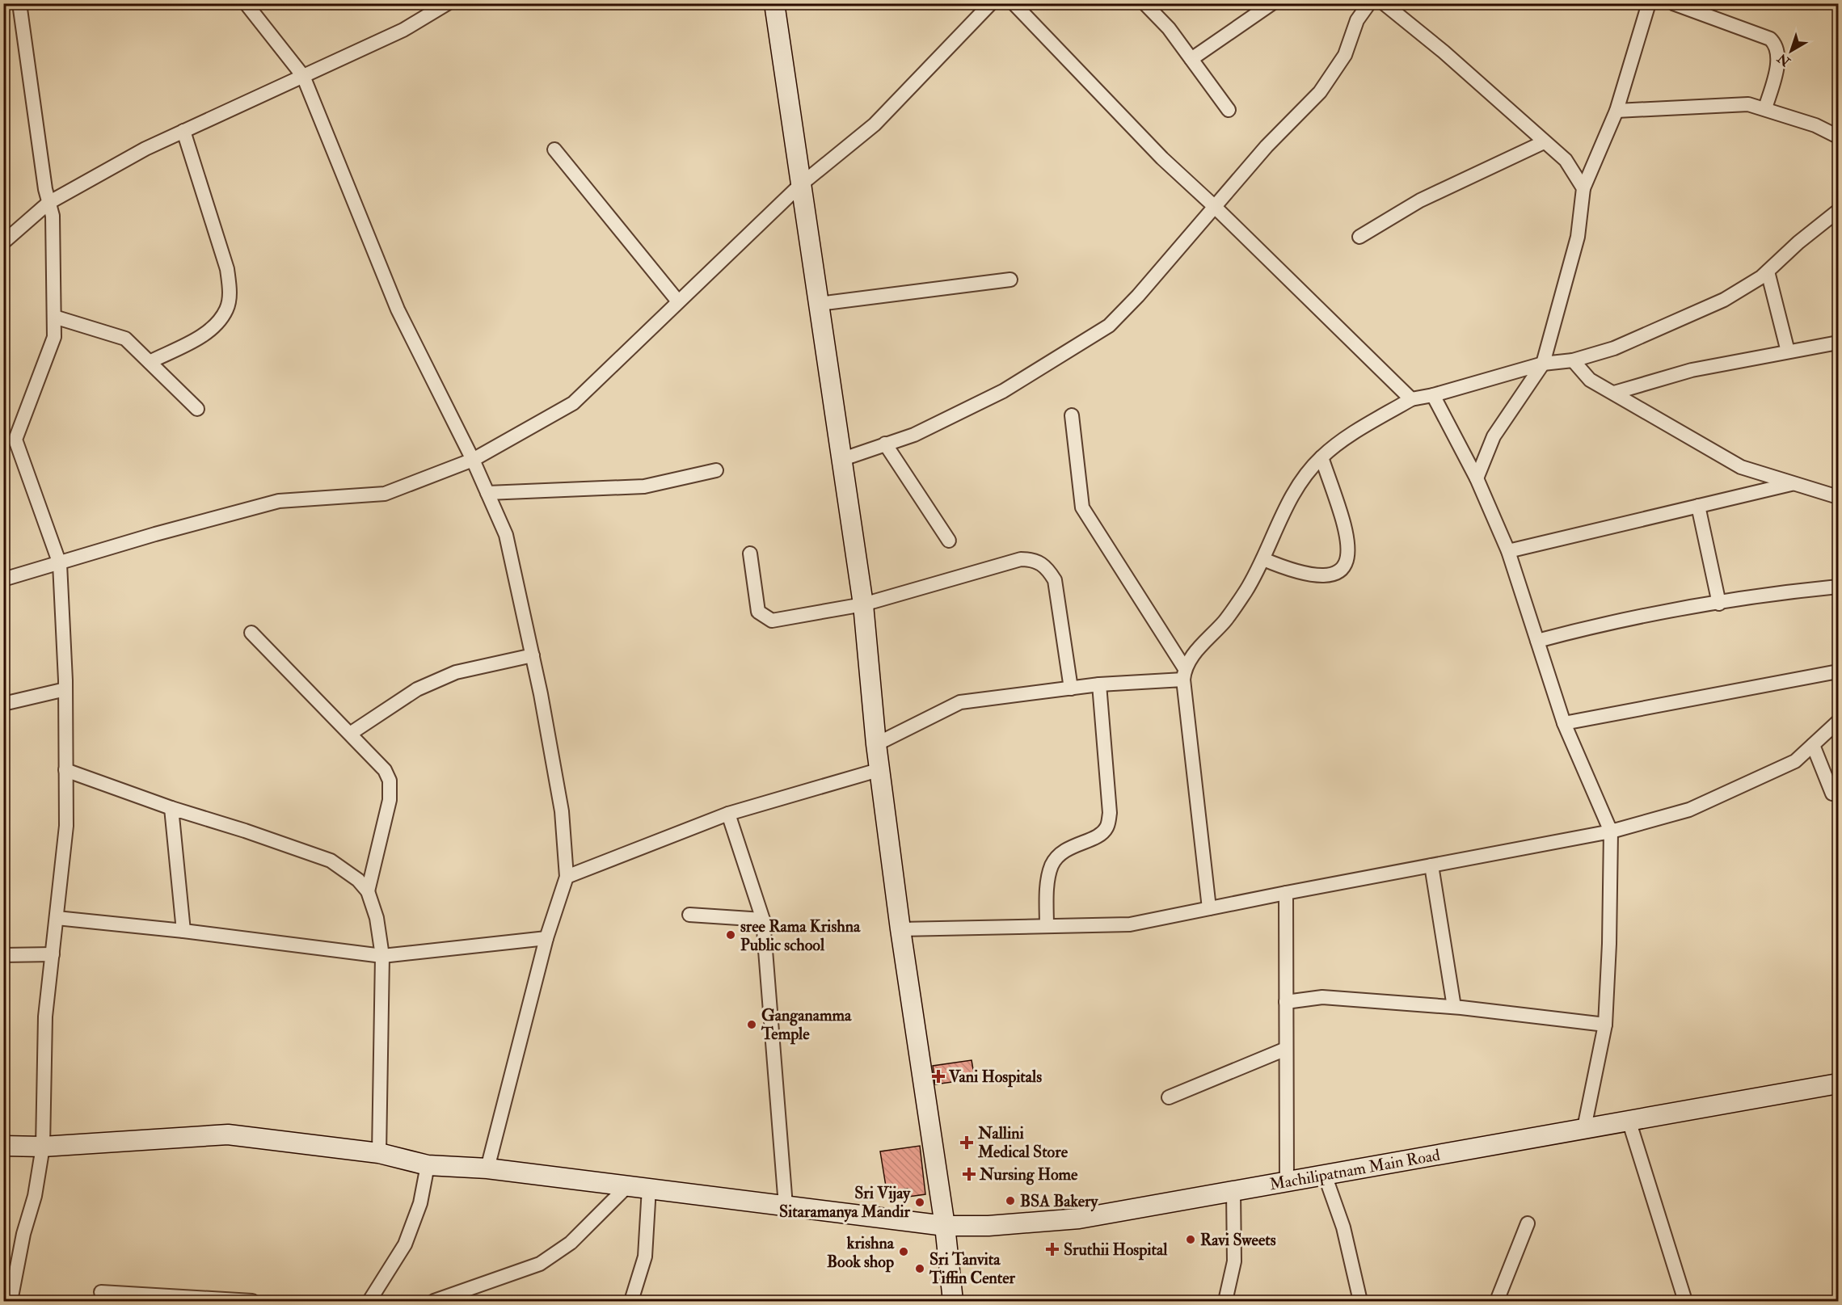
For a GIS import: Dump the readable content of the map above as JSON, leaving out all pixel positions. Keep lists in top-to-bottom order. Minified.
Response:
{"streets":{"street":["Machilipatnam Main Road"]},"places":{"other":["sree Rama Krishna Public school","Ganganamma Temple","BSA Bakery","Sri Vijay Sitaramanya Mandir","Ravi Sweets","krishna Book shop","Sri Tanvita Tiffin Center"],"health":["Vani Hospitals","Nallini Medical Store","Nursing Home","Sruthii Hospital"]},"north":"bottom left"}
